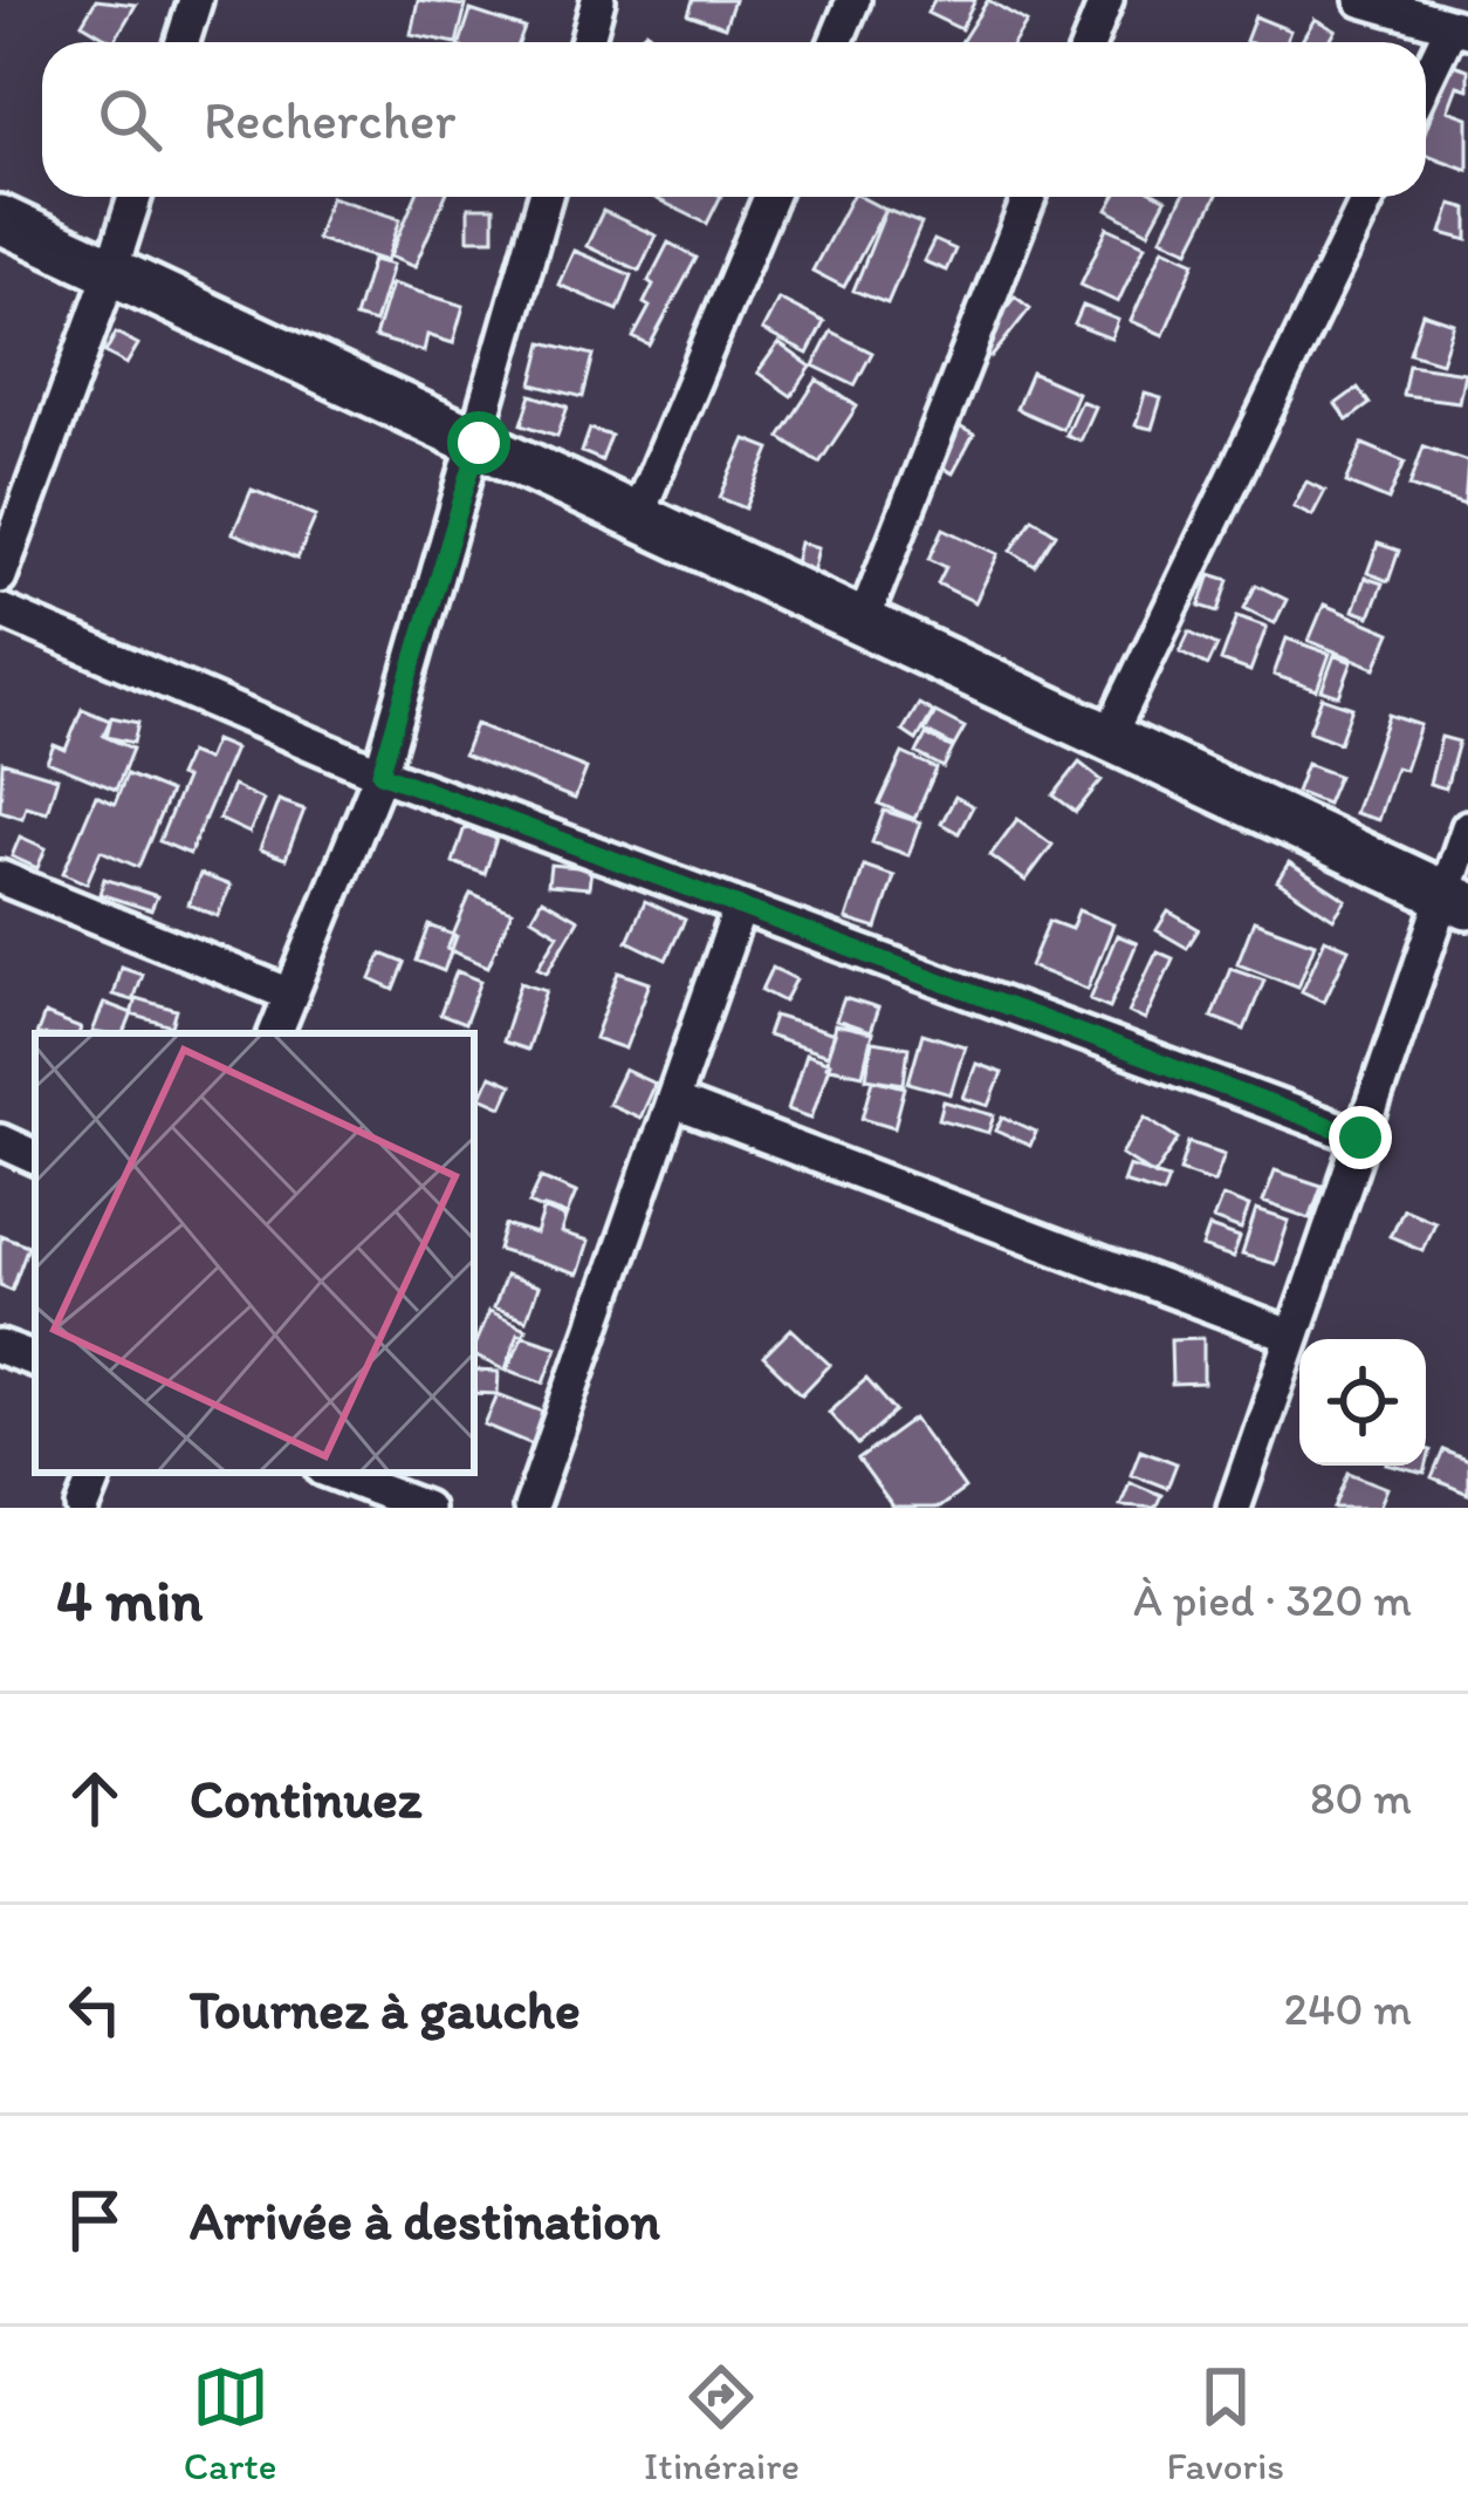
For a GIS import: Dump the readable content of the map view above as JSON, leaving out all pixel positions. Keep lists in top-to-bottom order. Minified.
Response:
{"page":{"search":"Rechercher","heading":["4 min","À pied · 320 m"],"list":[["Continuez","80 m"],["Tournez à gauche","240 m"],"Arrivée à destination"],"nav":["Carte","Itinéraire","Favoris"]}}
